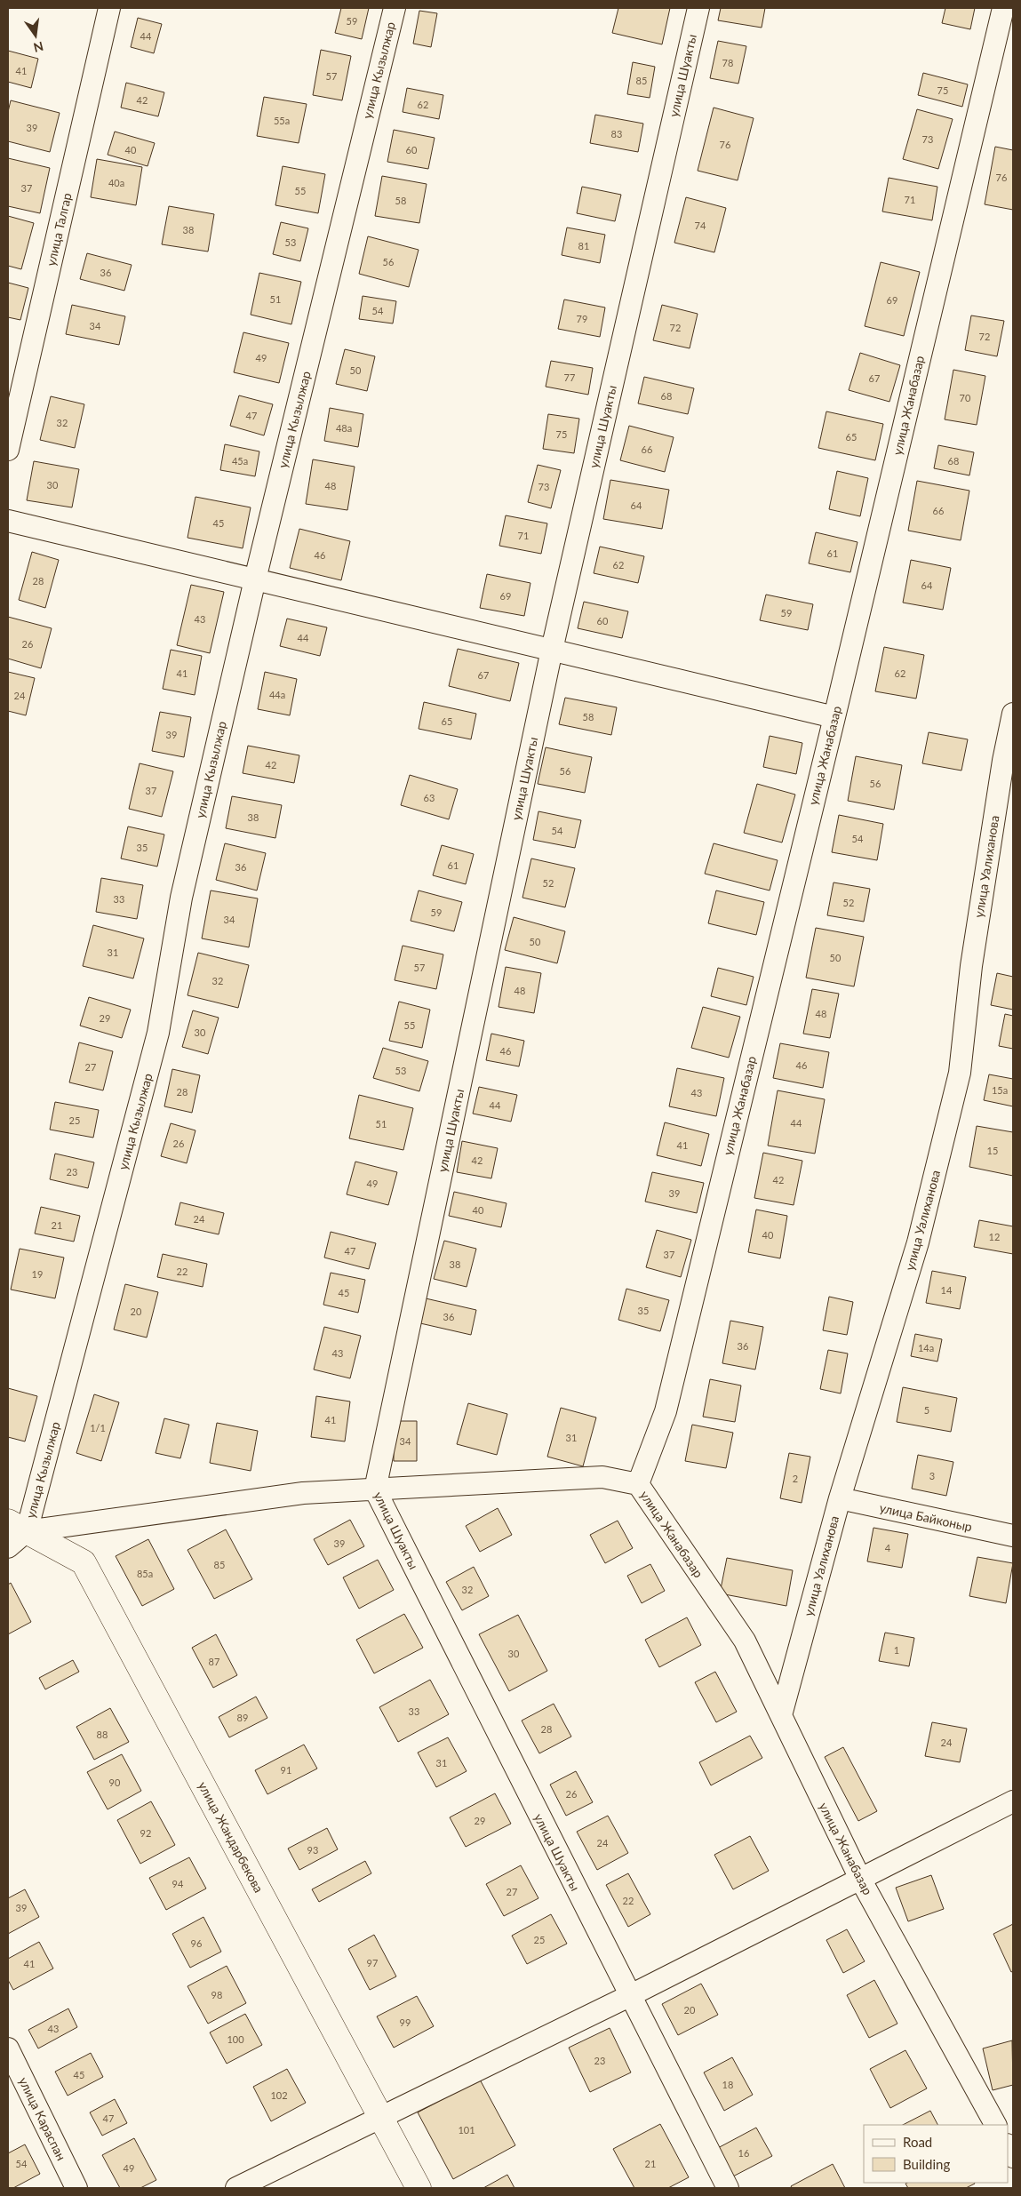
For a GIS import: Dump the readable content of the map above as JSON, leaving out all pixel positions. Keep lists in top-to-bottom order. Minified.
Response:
{"streets":{"street":["улица Кызылжар","улица Шуакты","улица Талгар","улица Жанабазар","улица Уалиханова","улица Байконыр","улица Жандарбекова","улица Караспан"]},"crossings":[["улица Кызылжар","улица Жандарбекова"],["улица Жанабазар","улица Уалиханова"],["улица Уалиханова","улица Байконыр"]],"house_numbers":["59","44","78","41","57","85","75","42","62","55а","39","83","73","76","40","60","76","40а","37","55","71","58","74","38","53","81","56","36","51","69","54","79","34","72","72","49","50","77","67","68","70","47","32","48а","75","65","66","45а","68","30","48","73","64","66","45","71","61","46","62","28","64","69","59","43","60","44","26","41","62","67","44а","24","58","65","39","42","56","56","37","63","38","54","54","35","61","36","52","33","52","59","34","50","31","50","57","32","48","48","29","55","30","46","46","27","53","15а","28","43","44","25","44","51","26","41","15","42","23","42","49","39","40","24","21","40","12","47","37","38","22","19","14","45","35","20","36","36","14а","43","5","41","1/1","31","34","3","2","39","4","85","85а","32","1","30","87","33","89","28","88","24","31","91","90","26","29","92","24","93","94","27","22","39","25","96","97","41","98","20","99","43","100","23","45","18","102","47","101","16","54","21","49"],"legend":["Road","Building"],"north":"bottom"}
